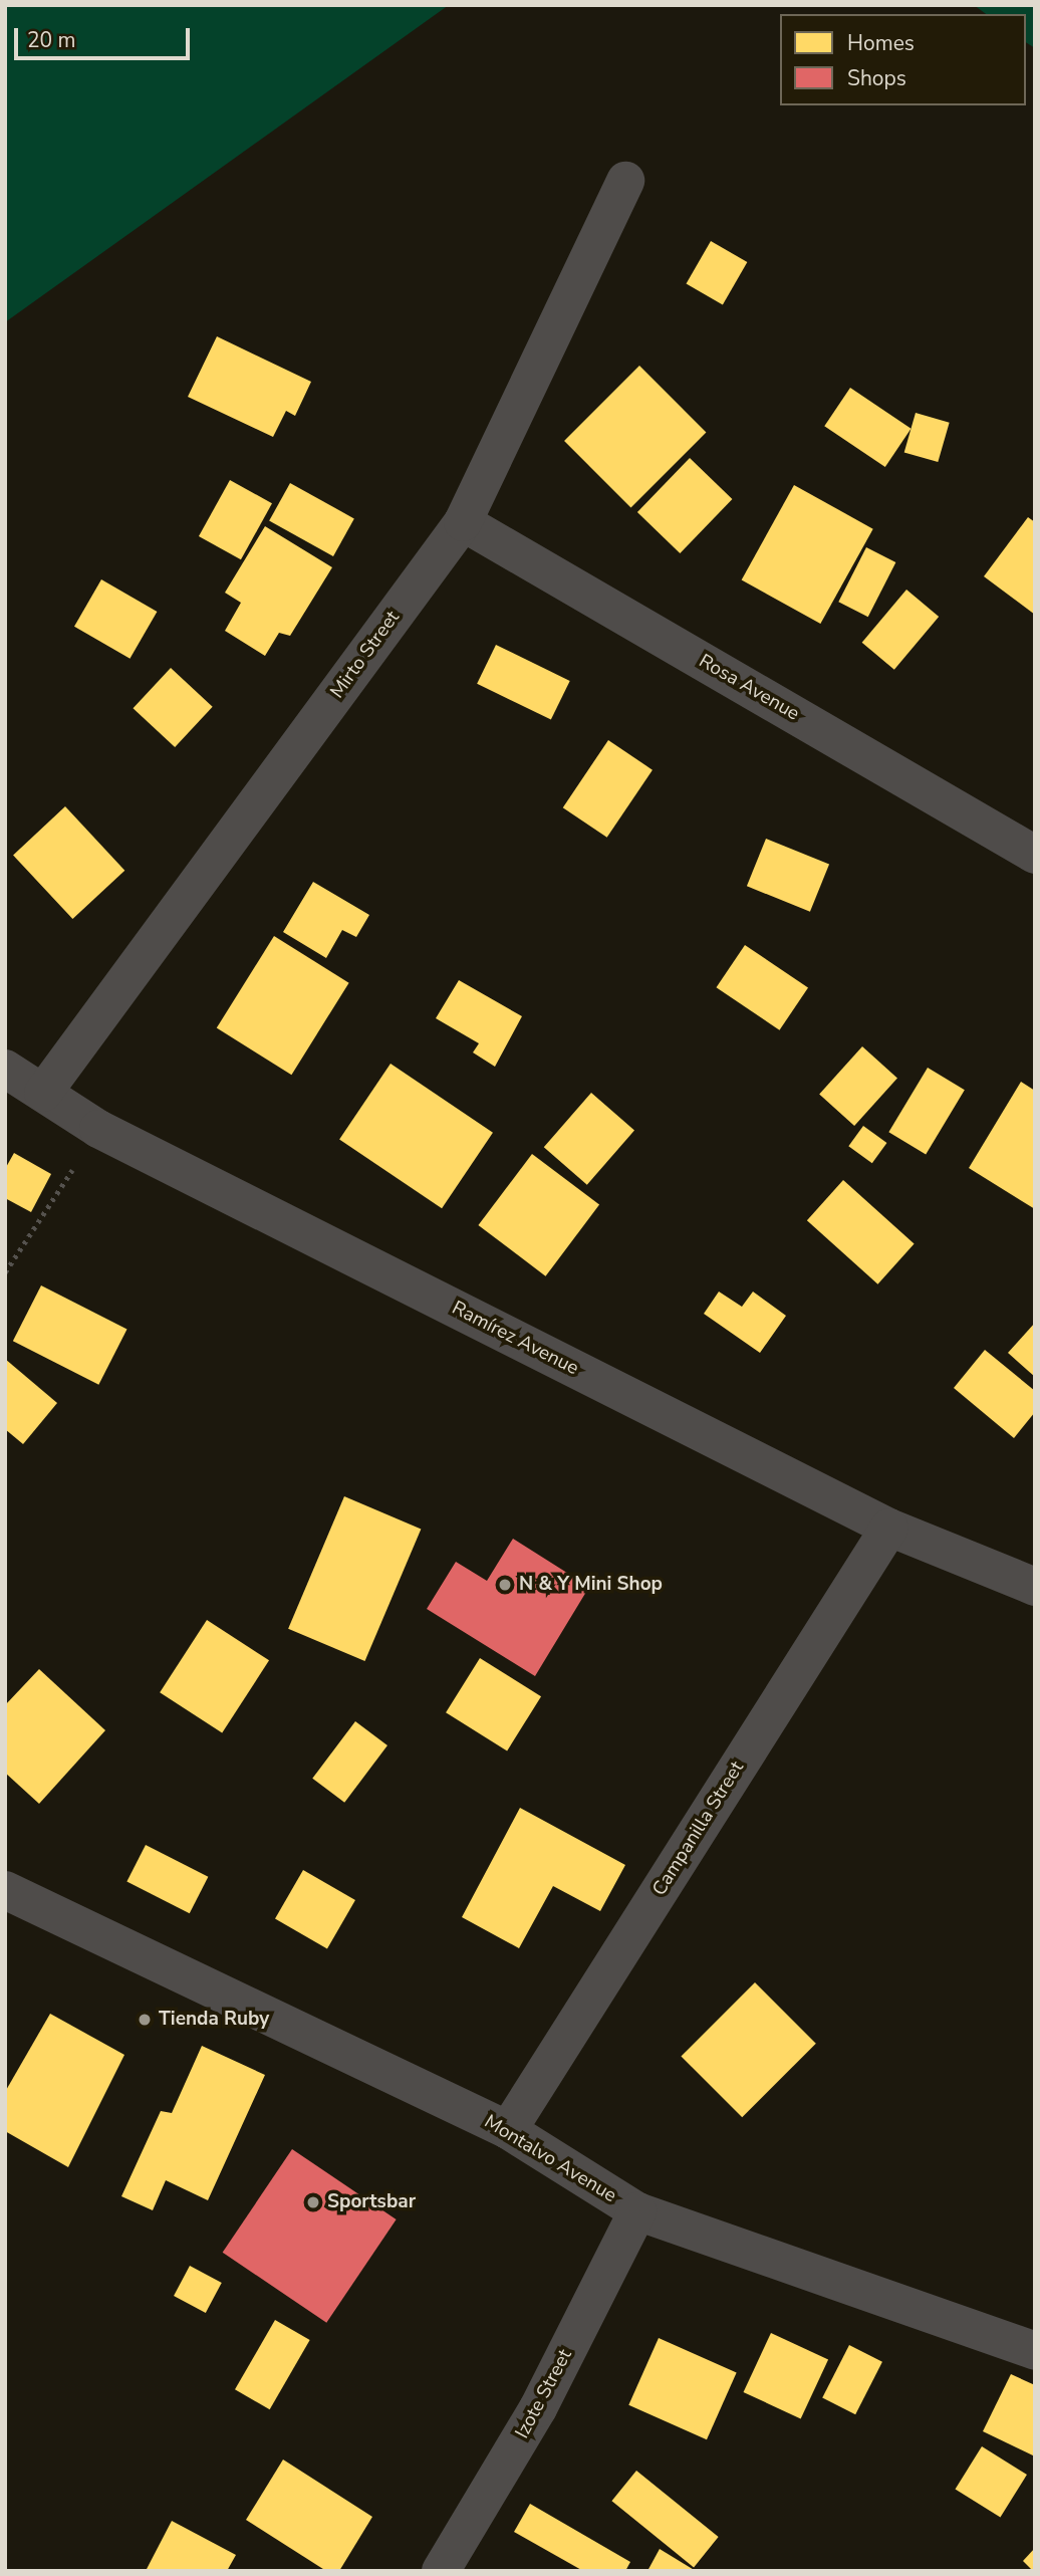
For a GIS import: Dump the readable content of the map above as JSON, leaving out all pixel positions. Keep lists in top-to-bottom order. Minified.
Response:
{"streets":{"street":["Mirto Street","Rosa Avenue","Ramírez Avenue","Campanilla Street","Montalvo Avenue","Izote Street"]},"crossings":[["Mirto Street","Rosa Avenue"],["Mirto Street","Ramírez Avenue"],["Ramírez Avenue","Campanilla Street"],["Campanilla Street","Montalvo Avenue"],["Montalvo Avenue","Izote Street"]],"places":["N & Y Mini Shop","Tienda Ruby","Sportsbar"],"legend":["Homes","Shops"],"scale_bar":"20 m"}
